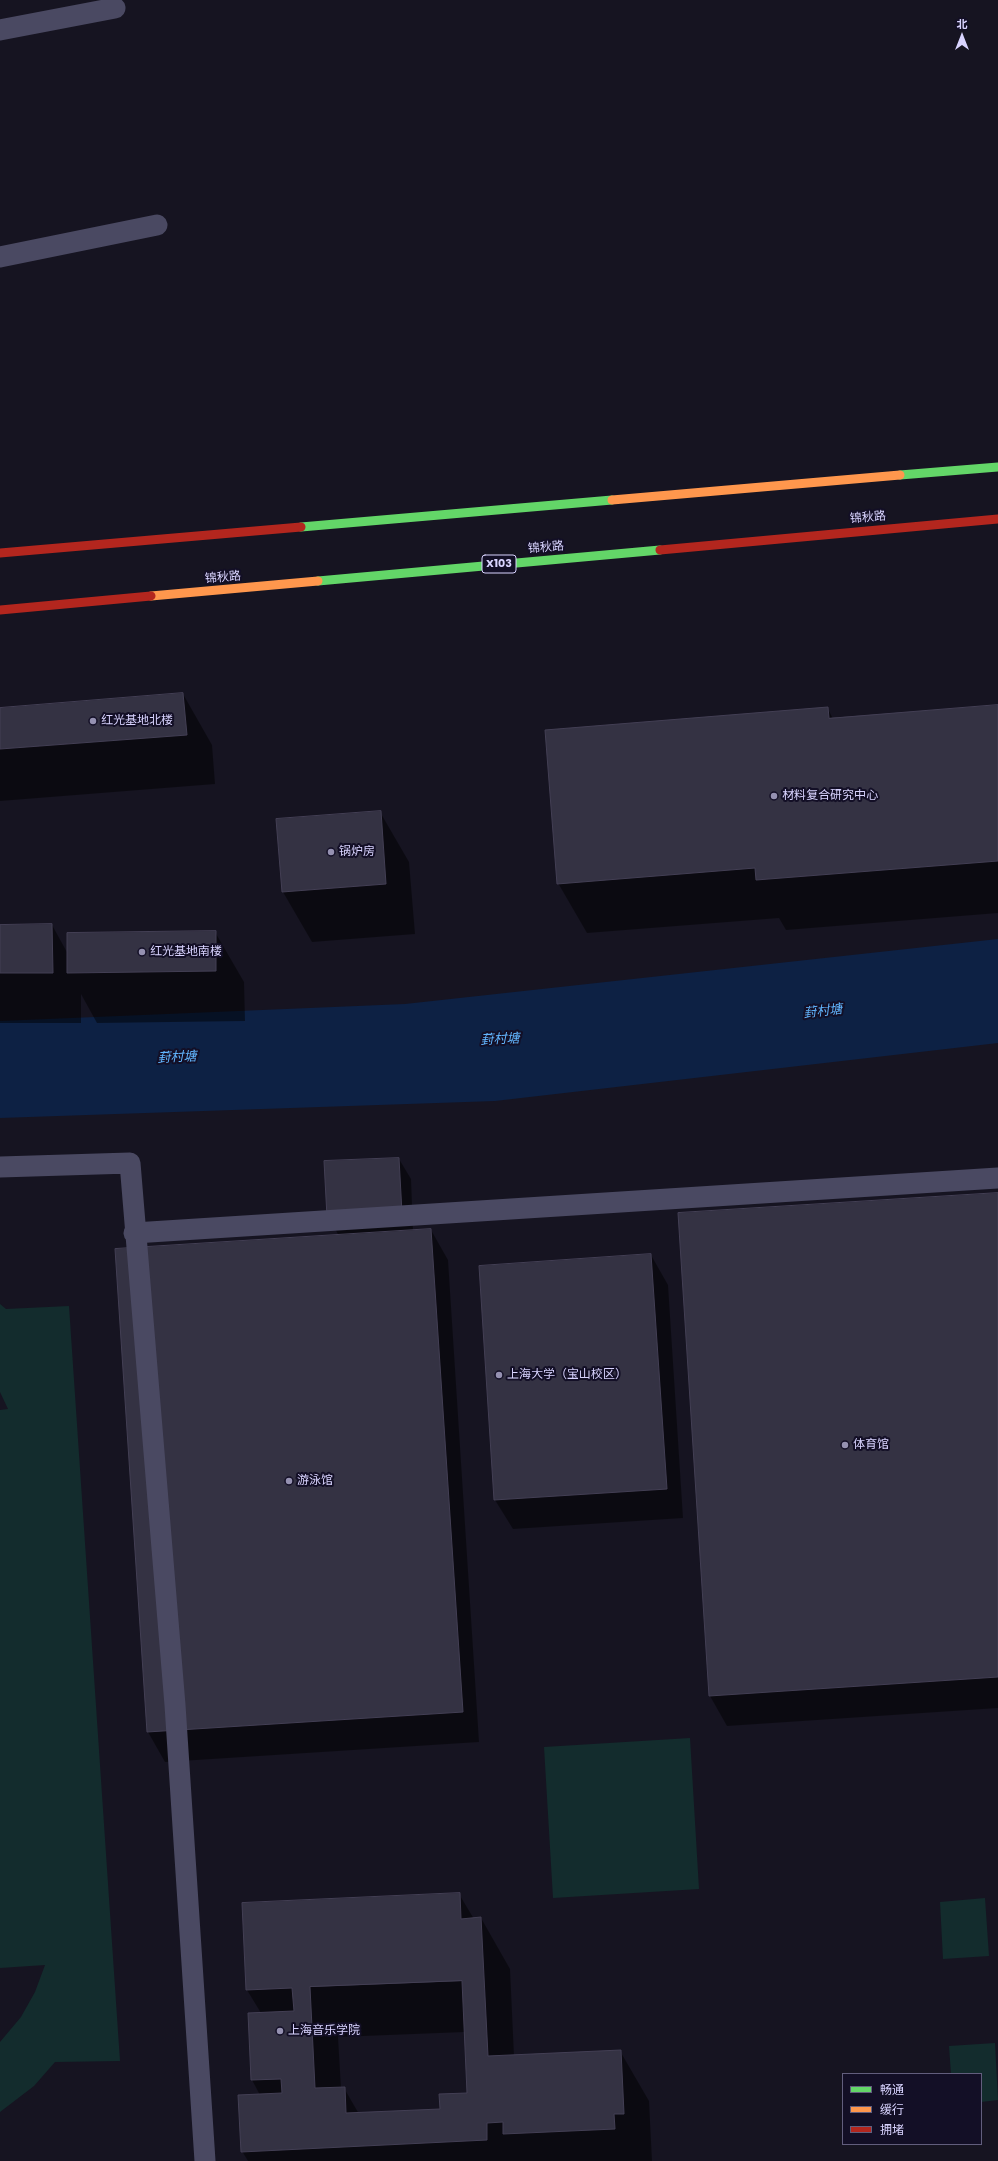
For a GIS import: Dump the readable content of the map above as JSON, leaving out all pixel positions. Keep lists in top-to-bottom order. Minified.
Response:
{"streets":{"main road":["锦秋路","X103"]},"water":["葑村塘"],"places":["红光基地北楼","材料复合研究中心","锅炉房","红光基地南楼","上海大学（宝山校区）","体育馆","游泳馆","上海音乐学院"],"legend":["畅通","缓行","拥堵"],"north":"top"}
